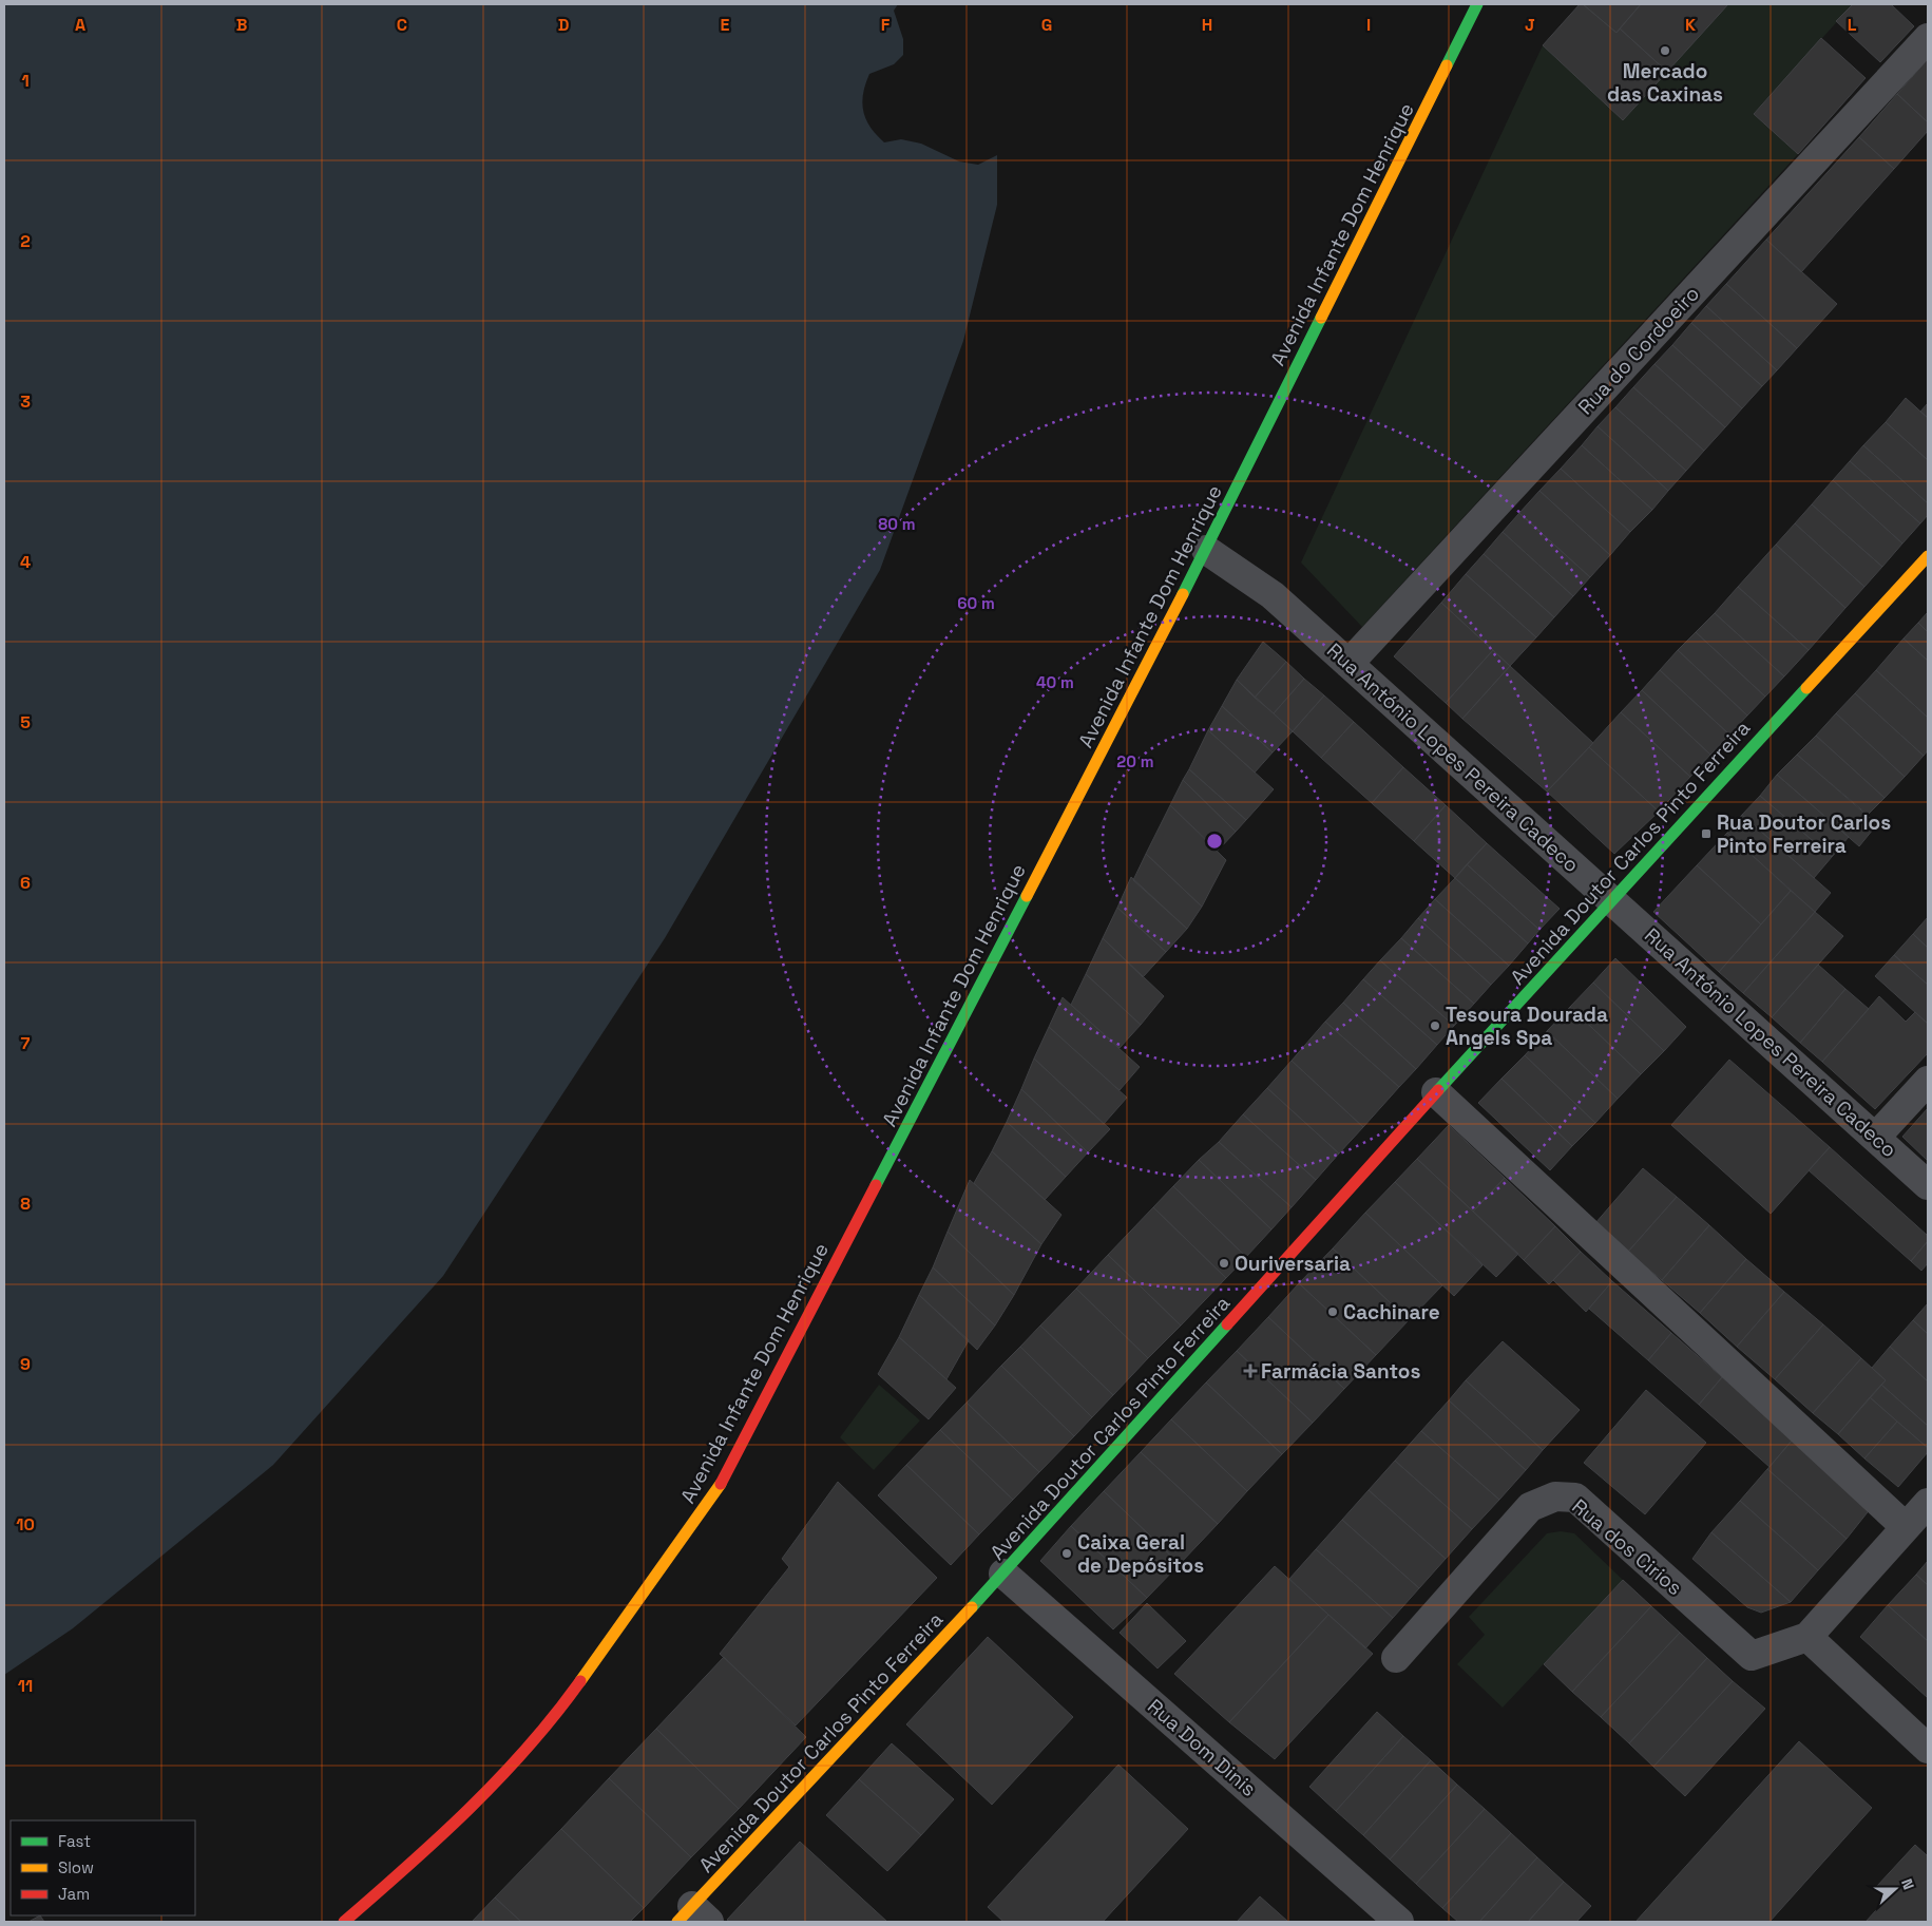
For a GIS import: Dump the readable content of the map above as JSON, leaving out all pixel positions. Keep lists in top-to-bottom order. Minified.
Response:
{"streets":{"main road":["Avenida Infante Dom Henrique","Avenida Doutor Carlos Pinto Ferreira"],"street":["Rua do Cordoeiro","Rua António Lopes Pereira Cadeco","Rua dos Cirios","Rua Dom Dinis"]},"crossings":[["Avenida Infante Dom Henrique","Rua António Lopes Pereira Cadeco"],["Rua do Cordoeiro","Rua António Lopes Pereira Cadeco"],["Rua António Lopes Pereira Cadeco","Avenida Doutor Carlos Pinto Ferreira"],["Avenida Doutor Carlos Pinto Ferreira","Rua Dom Dinis"]],"places":{"other":["Mercado das Caxinas","Tesoura Dourada Angels Spa","Ouriversaria","Cachinare","Caixa Geral de Depósitos"],"transit":["Rua Doutor Carlos Pinto Ferreira"],"health":["Farmácia Santos"]},"legend":["Fast","Slow","Jam"],"north":"right","grid":{"columns":["A","B","C","D","E","F","G","H","I","J","K","L"],"rows":["1","2","3","4","5","6","7","8","9","10","11"]},"rings":["80 m","60 m","40 m","20 m"]}
